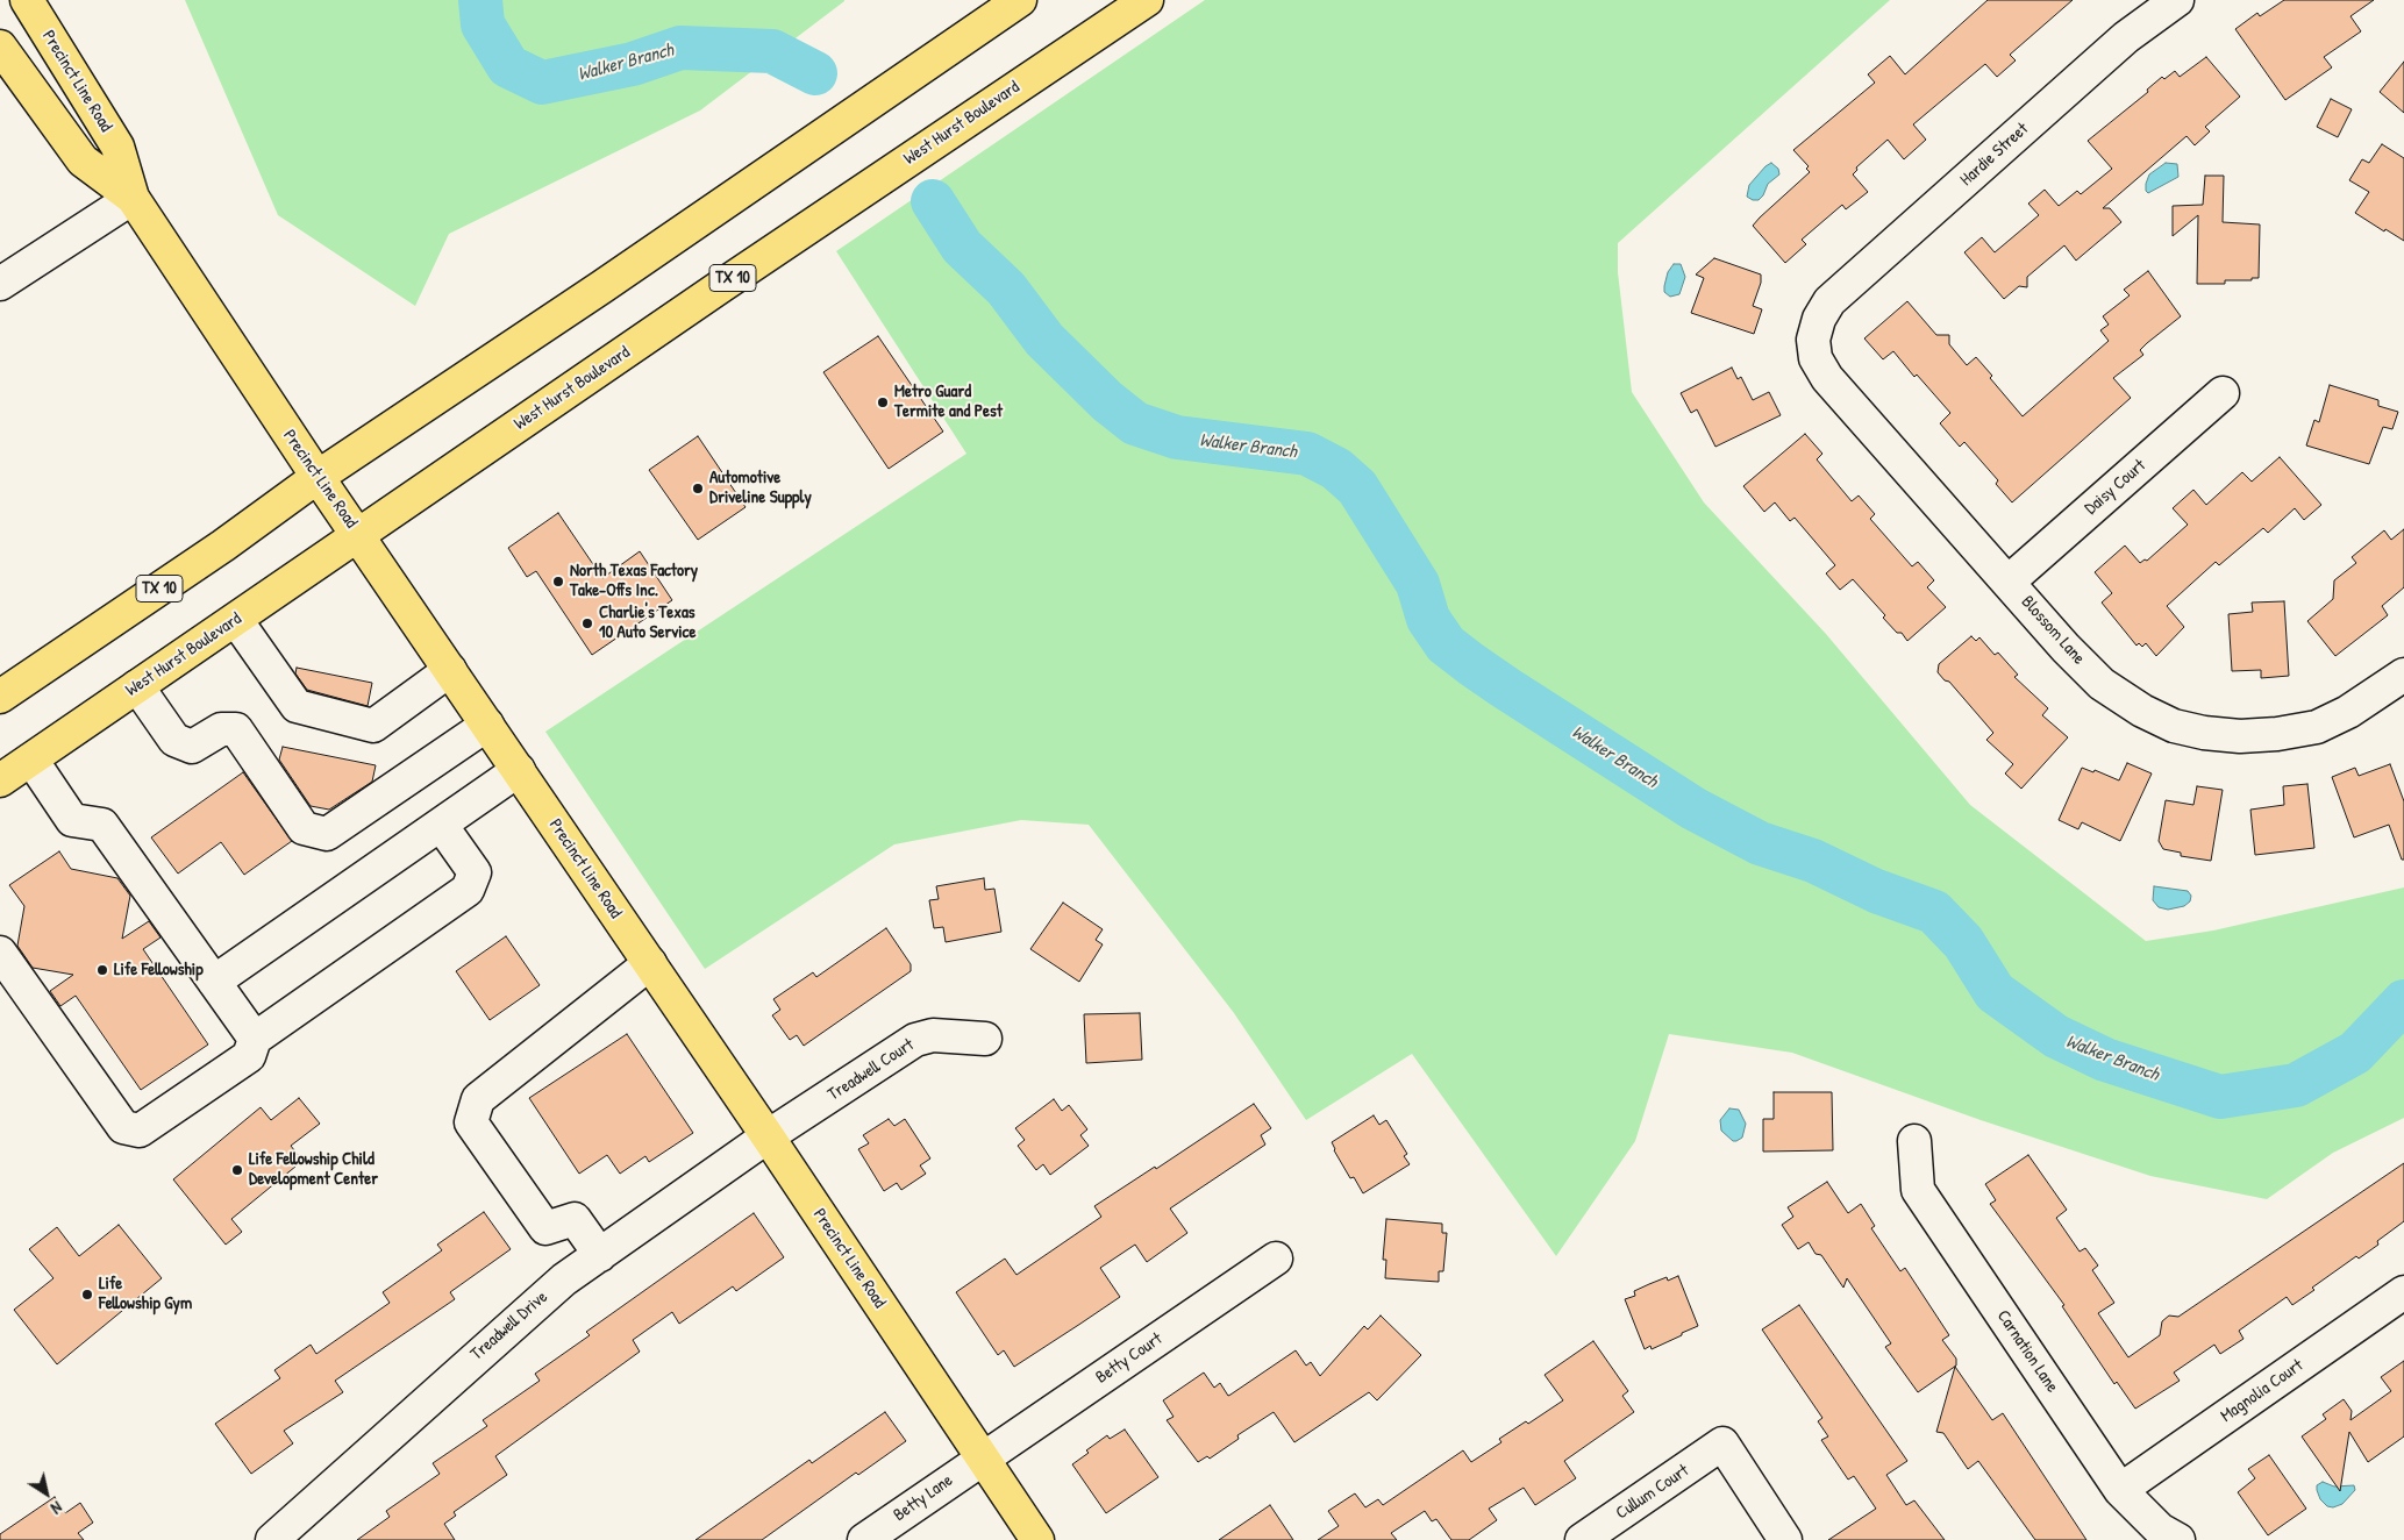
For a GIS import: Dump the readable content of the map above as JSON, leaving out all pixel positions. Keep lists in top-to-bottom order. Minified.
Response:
{"streets":{"main road":["Precinct Line Road","West Hurst Boulevard","TX 10"],"street":["Hardie Street","Daisy Court","Blossom Lane","Treadwell Court","Treadwell Drive","Carnation Lane","Betty Court","Magnolia Court","Cullum Court","Betty Lane"]},"crossings":[["Precinct Line Road","West Hurst Boulevard"],["Precinct Line Road","TX 10"],["Precinct Line Road","Treadwell Court"],["Precinct Line Road","Treadwell Drive"],["Precinct Line Road","Betty Court"],["Precinct Line Road","Betty Lane"],["Hardie Street","Blossom Lane"],["Daisy Court","Blossom Lane"],["Treadwell Court","Treadwell Drive"],["Carnation Lane","Magnolia Court"],["Betty Court","Betty Lane"]],"water":["Walker Branch"],"places":["Metro Guard Termite and Pest","Automotive Driveline Supply","North Texas Factory Take-Offs Inc.","Charlie's Texas 10 Auto Service","Life Fellowship","Life Fellowship Child Development Center","Life Fellowship Gym"],"north":"bottom right"}
